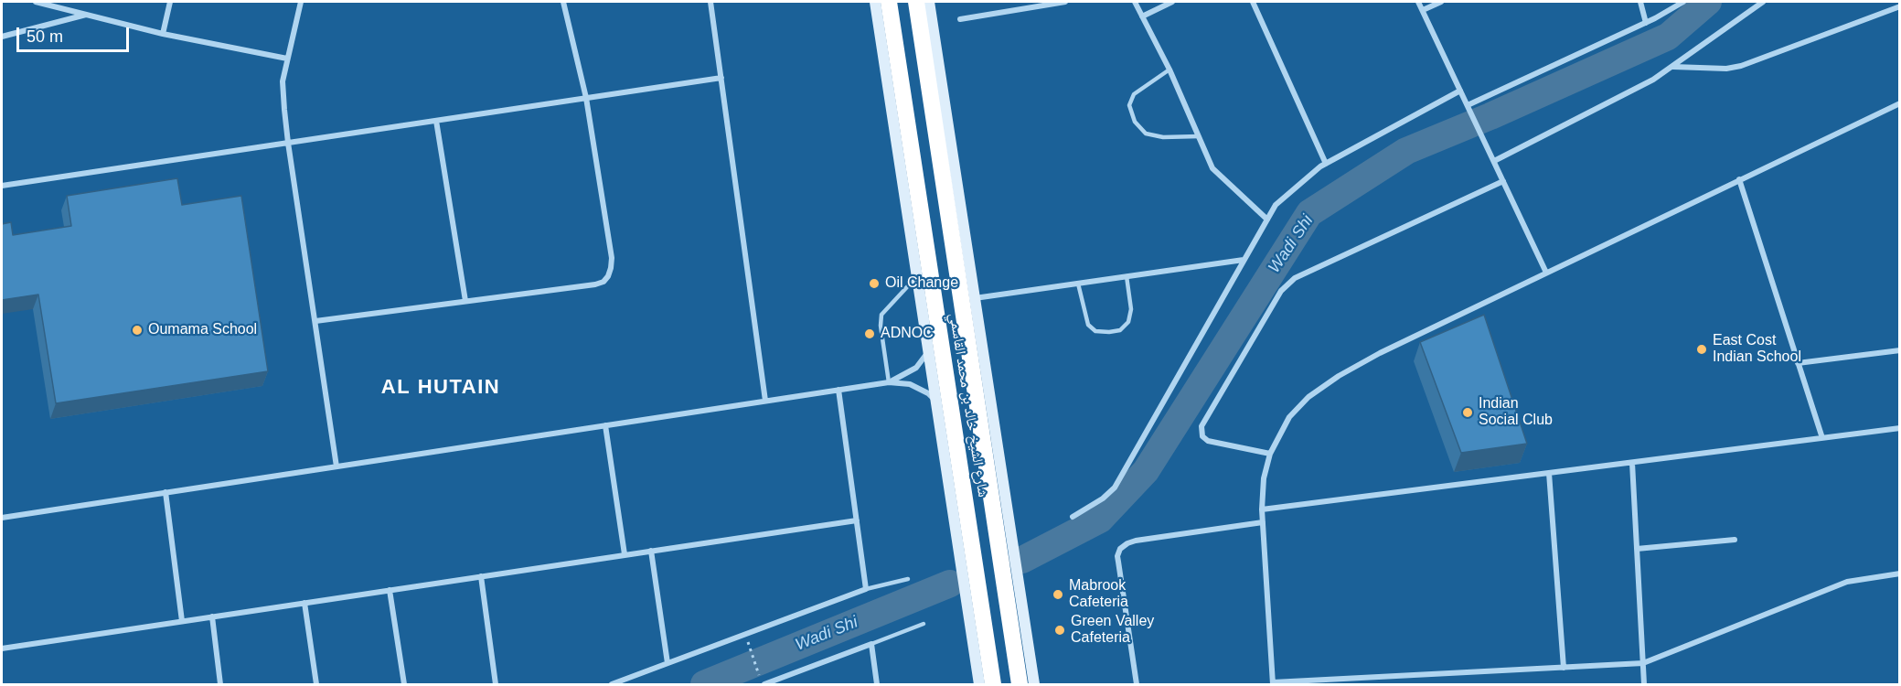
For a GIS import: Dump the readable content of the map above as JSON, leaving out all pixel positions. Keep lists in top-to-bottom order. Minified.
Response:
{"streets":{"highway":["شارع الشيخ خالد بن محمد القاسمي"]},"districts":["AL HUTAIN"],"water":["Wadi Shi"],"places":["Oil Change","Oumama School","ADNOC","East Cost Indian School","Indian Social Club","Mabrook Cafeteria","Green Valley Cafeteria"],"scale_bar":"50 m"}
